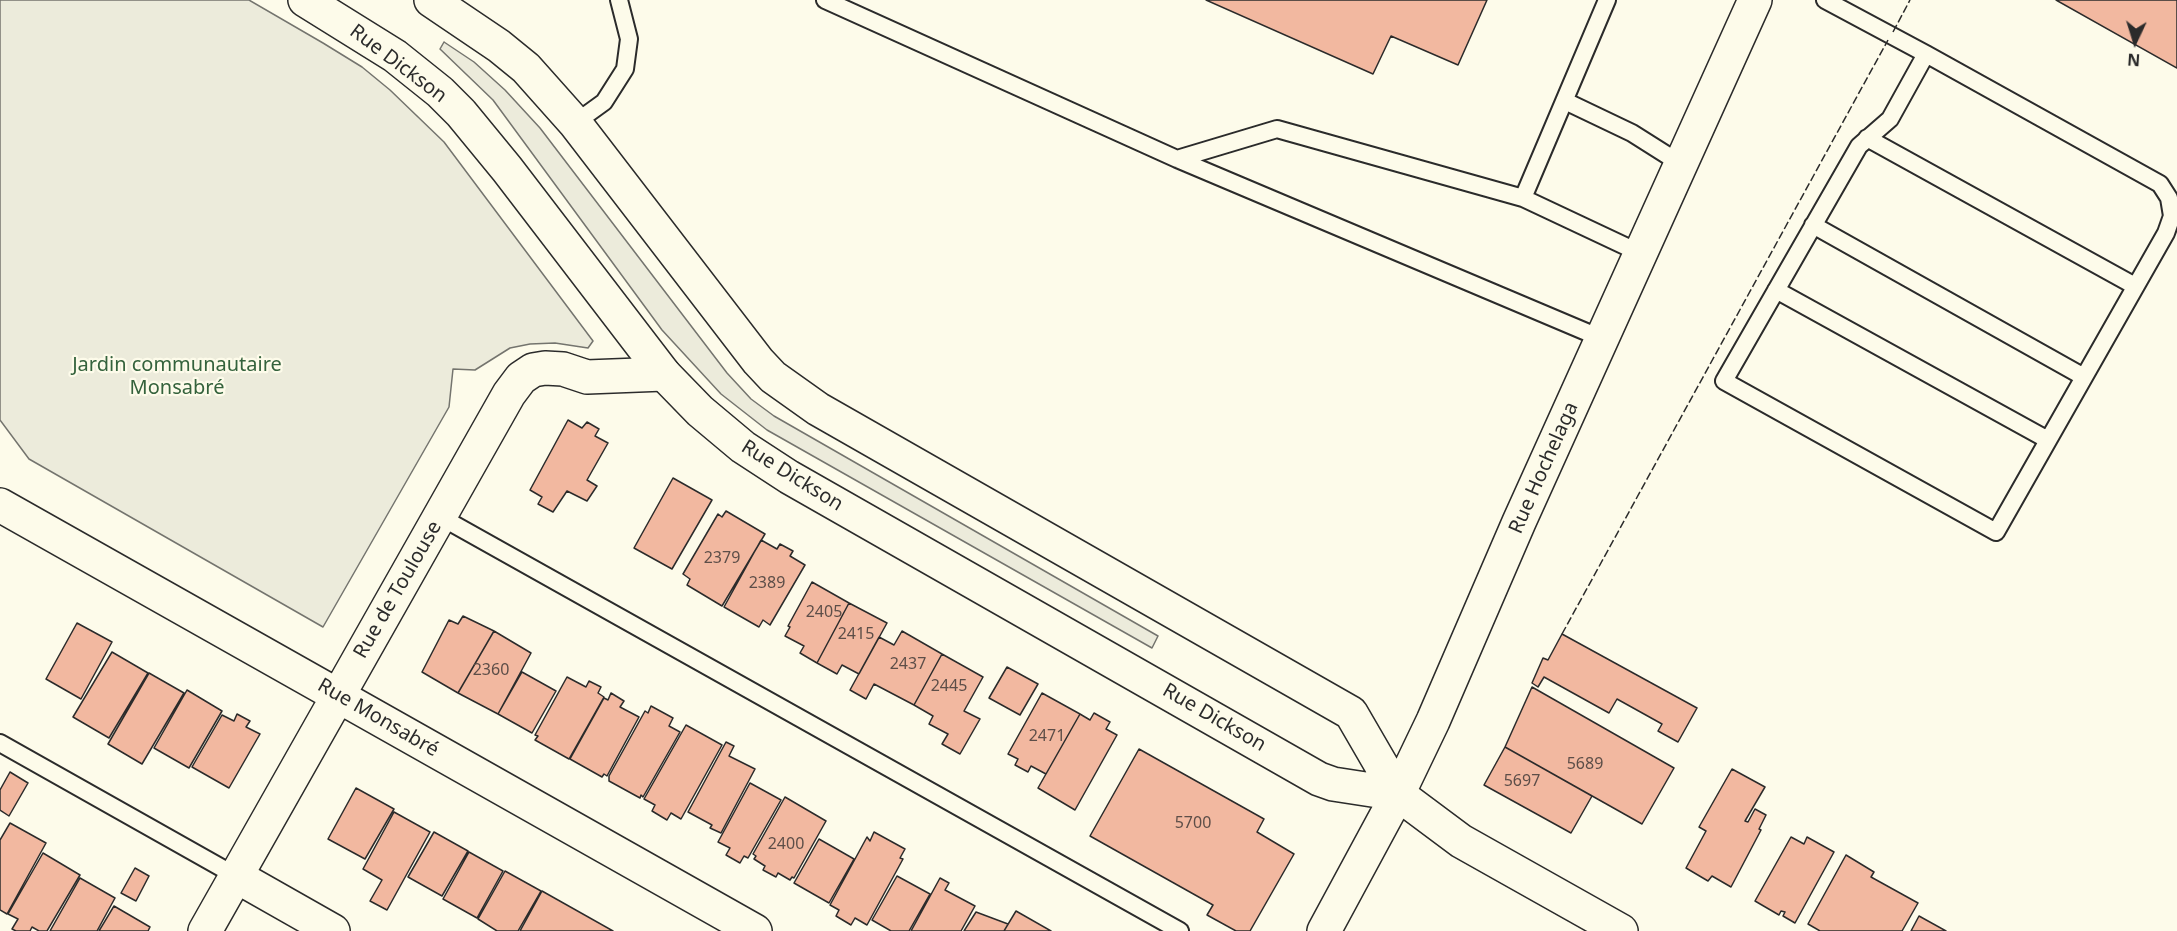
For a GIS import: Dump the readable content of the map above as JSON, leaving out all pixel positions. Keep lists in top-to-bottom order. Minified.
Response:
{"streets":{"main road":["Rue Dickson","Rue Hochelaga","Rue de Toulouse","Rue Monsabré"]},"crossings":[["Rue Dickson","Rue Hochelaga"],["Rue Dickson","Rue de Toulouse"],["Rue de Toulouse","Rue Monsabré"]],"parks":["Jardin communautaire Monsabré"],"house_numbers":["2379","2389","2405","2415","2437","2360","2445","2471","5689","5697","5700","2400"],"north":"bottom"}
